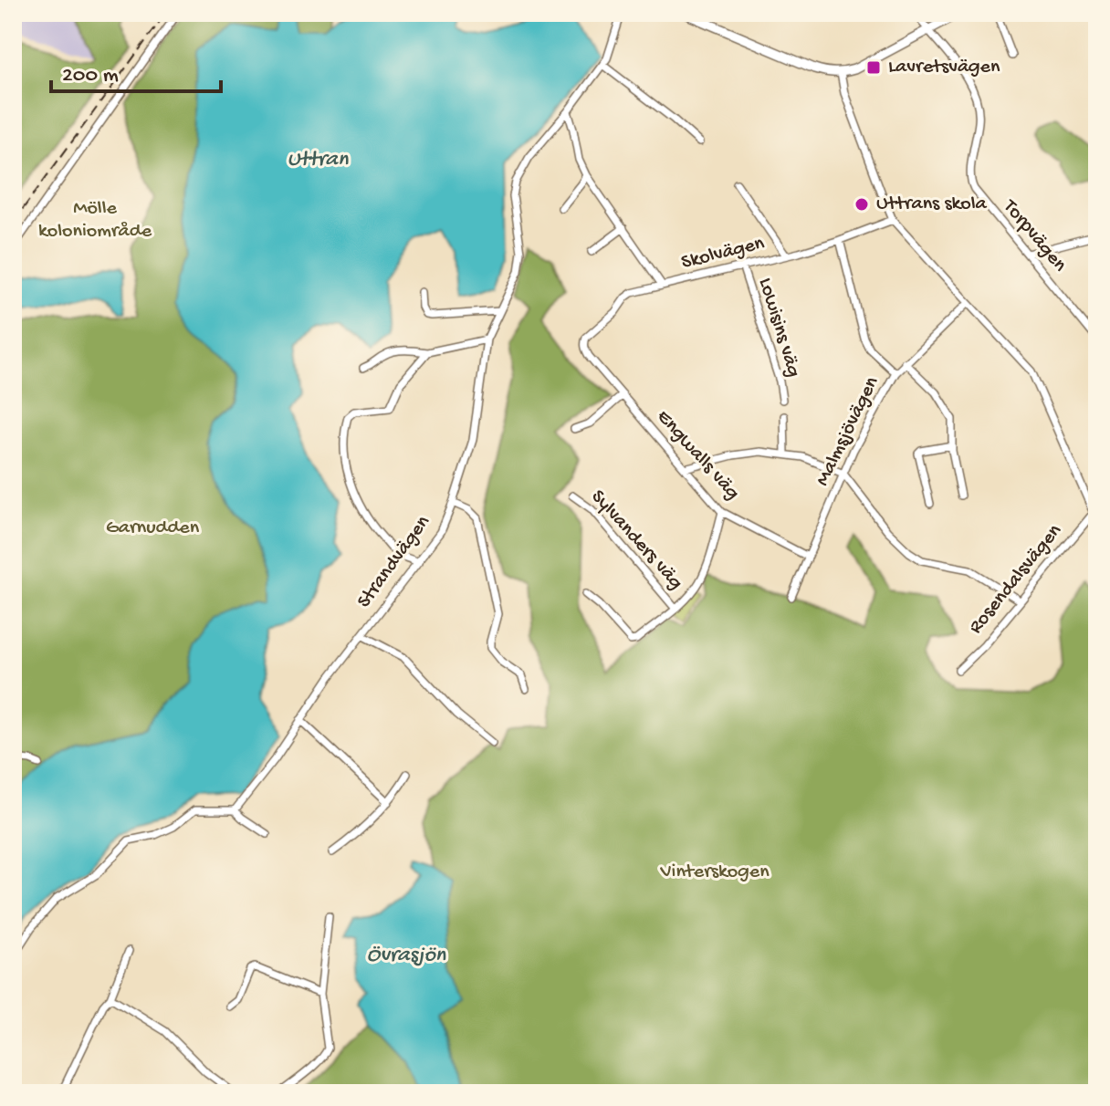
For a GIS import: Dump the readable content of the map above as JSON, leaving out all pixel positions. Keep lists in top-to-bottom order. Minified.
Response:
{"streets":{"street":["Torpvägen","Skolvägen","Lowisins väg","Malmsjövägen","Engwalls väg","Sylvanders väg","Strandvägen","Rosendalsvägen"]},"crossings":[["Skolvägen","Lowisins väg"],["Skolvägen","Engwalls väg"],["Malmsjövägen","Engwalls väg"],["Engwalls väg","Sylvanders väg"]],"water":["Uttran","Övrasjön"],"parks":["Mölle koloniområde","Garnudden","Vinterskogen"],"places":{"transit":["Lavretsvägen"],"other":["Uttrans skola"]},"scale_bar":"200 m"}
